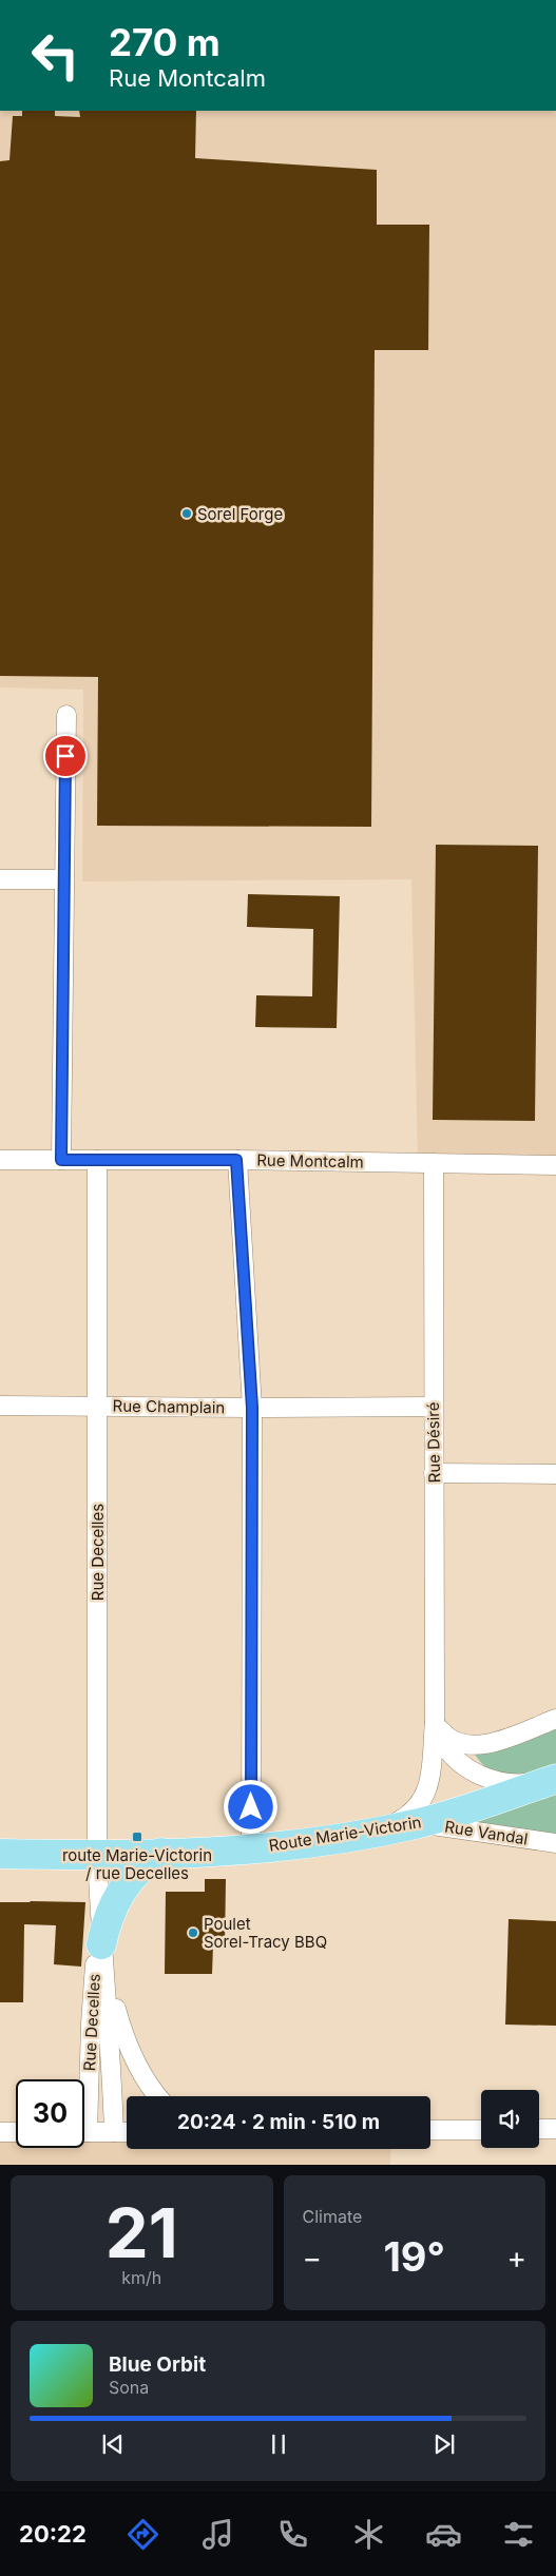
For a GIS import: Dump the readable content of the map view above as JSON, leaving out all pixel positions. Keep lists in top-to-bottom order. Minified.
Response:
{"streets":{"main road":["Route Marie-Victorin"],"street":["Rue Montcalm","Rue Champlain","Rue Désiré","Rue Decelles","Rue Vandal"]},"crossings":[["Rue Montcalm","Rue Désiré"],["Rue Montcalm","Rue Decelles"],["Rue Champlain","Rue Désiré"],["Rue Champlain","Rue Decelles"],["Rue Désiré","Route Marie-Victorin"],["Rue Decelles","Route Marie-Victorin"],["Rue Vandal","Route Marie-Victorin"]],"places":{"other":["Sorel Forge","Poulet Sorel-Tracy BBQ"],"transit":["route Marie-Victorin / rue Decelles"]},"page":{"turn":["270 m","Rue Montcalm"],"limit":"30","trip":"20:24 · 2 min · 510 m","tile":[["21","km/h"],"Climate"],"heat":["−","19°","+"],"song":["Blue Orbit","Sona"],"tabs":"20:22"}}
